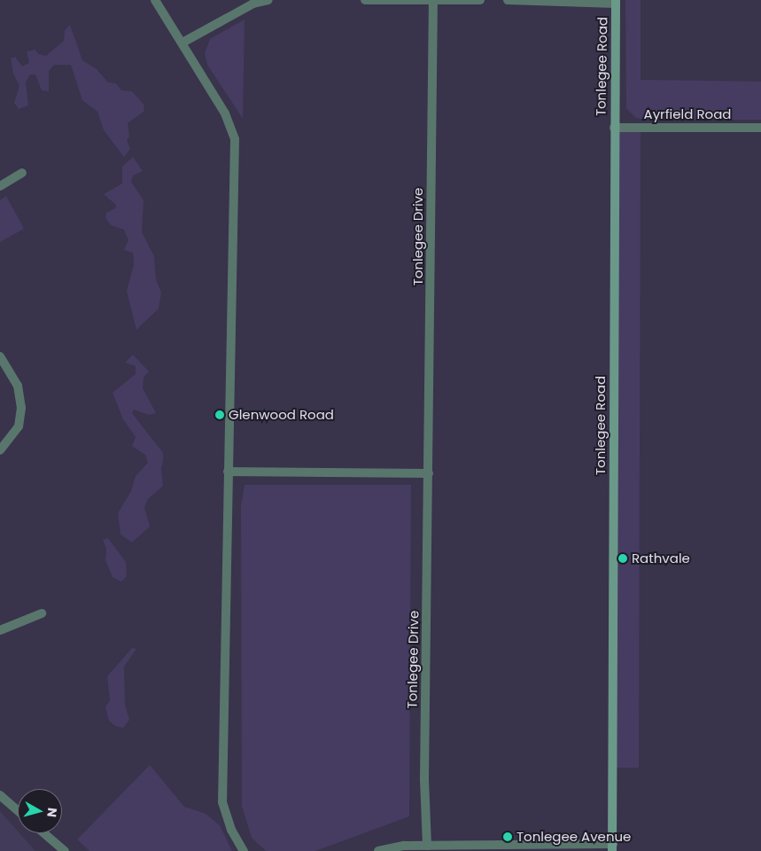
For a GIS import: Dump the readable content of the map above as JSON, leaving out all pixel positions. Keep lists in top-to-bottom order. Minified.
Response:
{"streets":{"main road":["Tonlegee Road"],"street":["Ayrfield Road","Tonlegee Drive"]},"crossings":[["Tonlegee Road","Ayrfield Road"]],"places":["Glenwood Road","Rathvale","Tonlegee Avenue"],"north":"right"}
